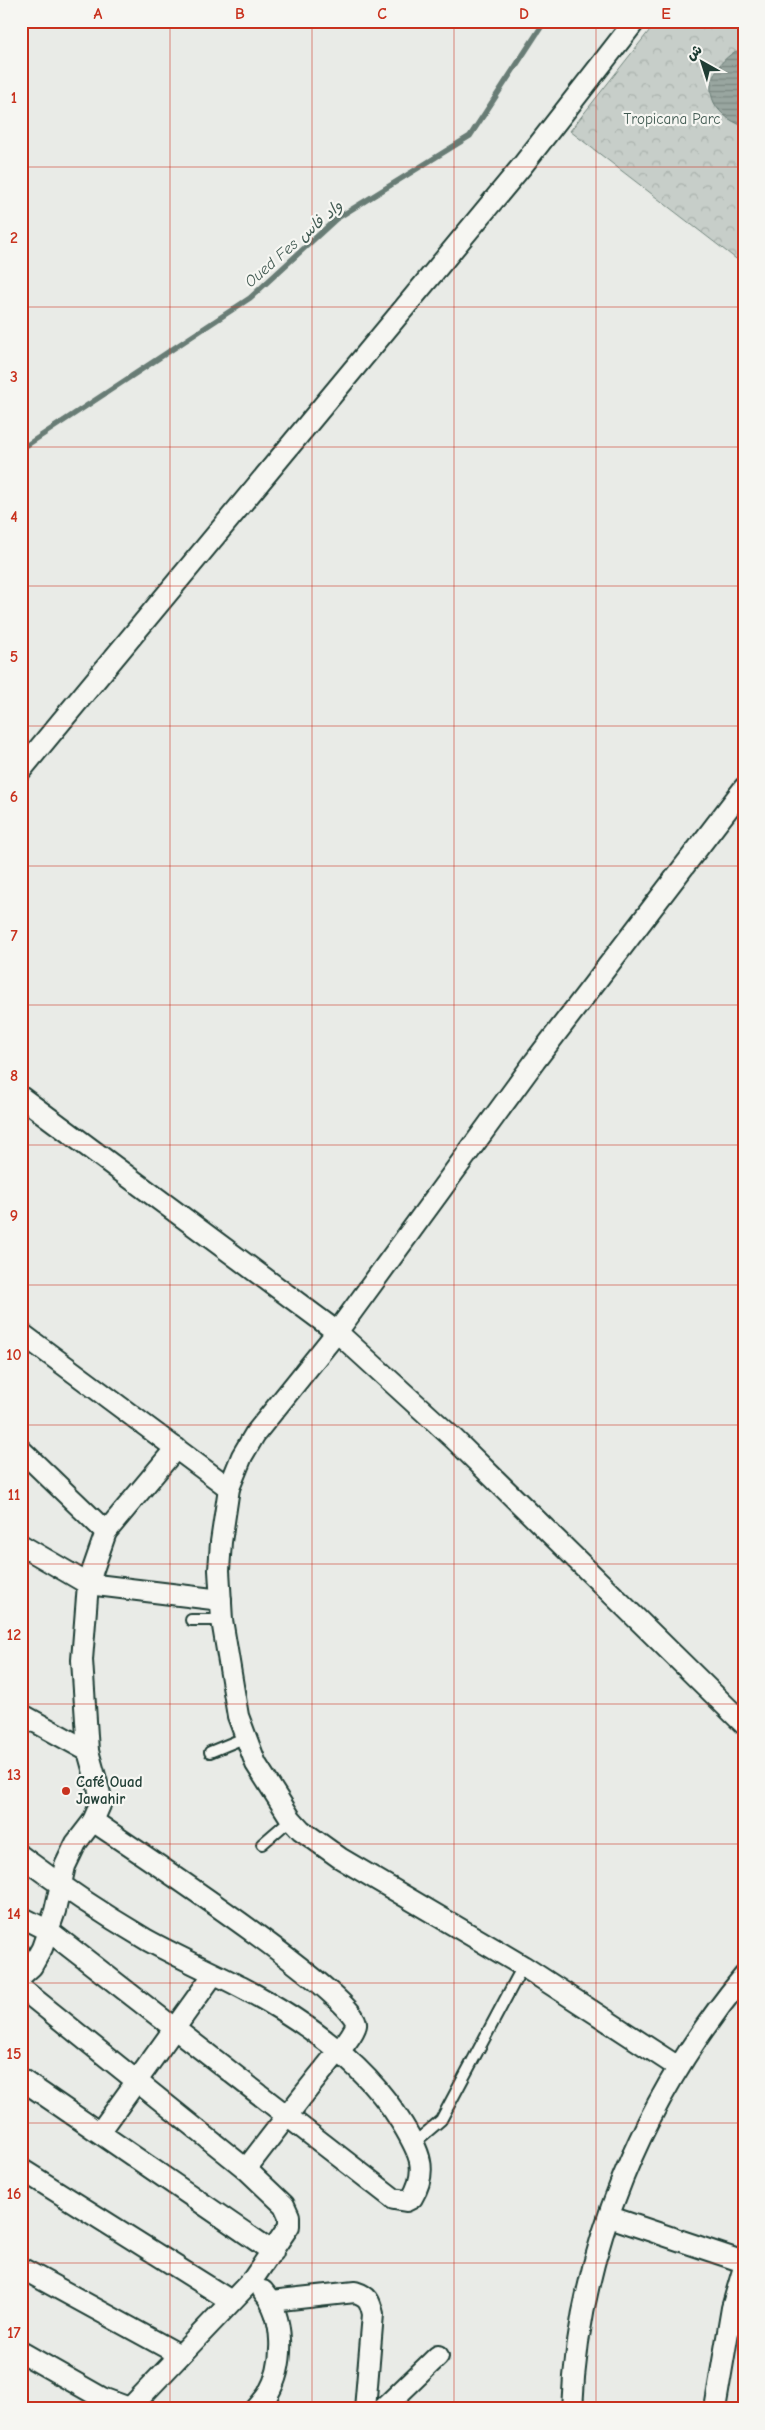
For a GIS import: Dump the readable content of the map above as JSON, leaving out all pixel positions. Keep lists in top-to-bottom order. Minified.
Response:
{"water":["Oued Fes واد فاس"],"parks":["Tropicana Parc"],"places":["Café Ouad Jawahir"],"north":"top left","grid":{"columns":["A","B","C","D","E"],"rows":["1","2","3","4","5","6","7","8","9","10","11","12","13","14","15","16","17"]}}
